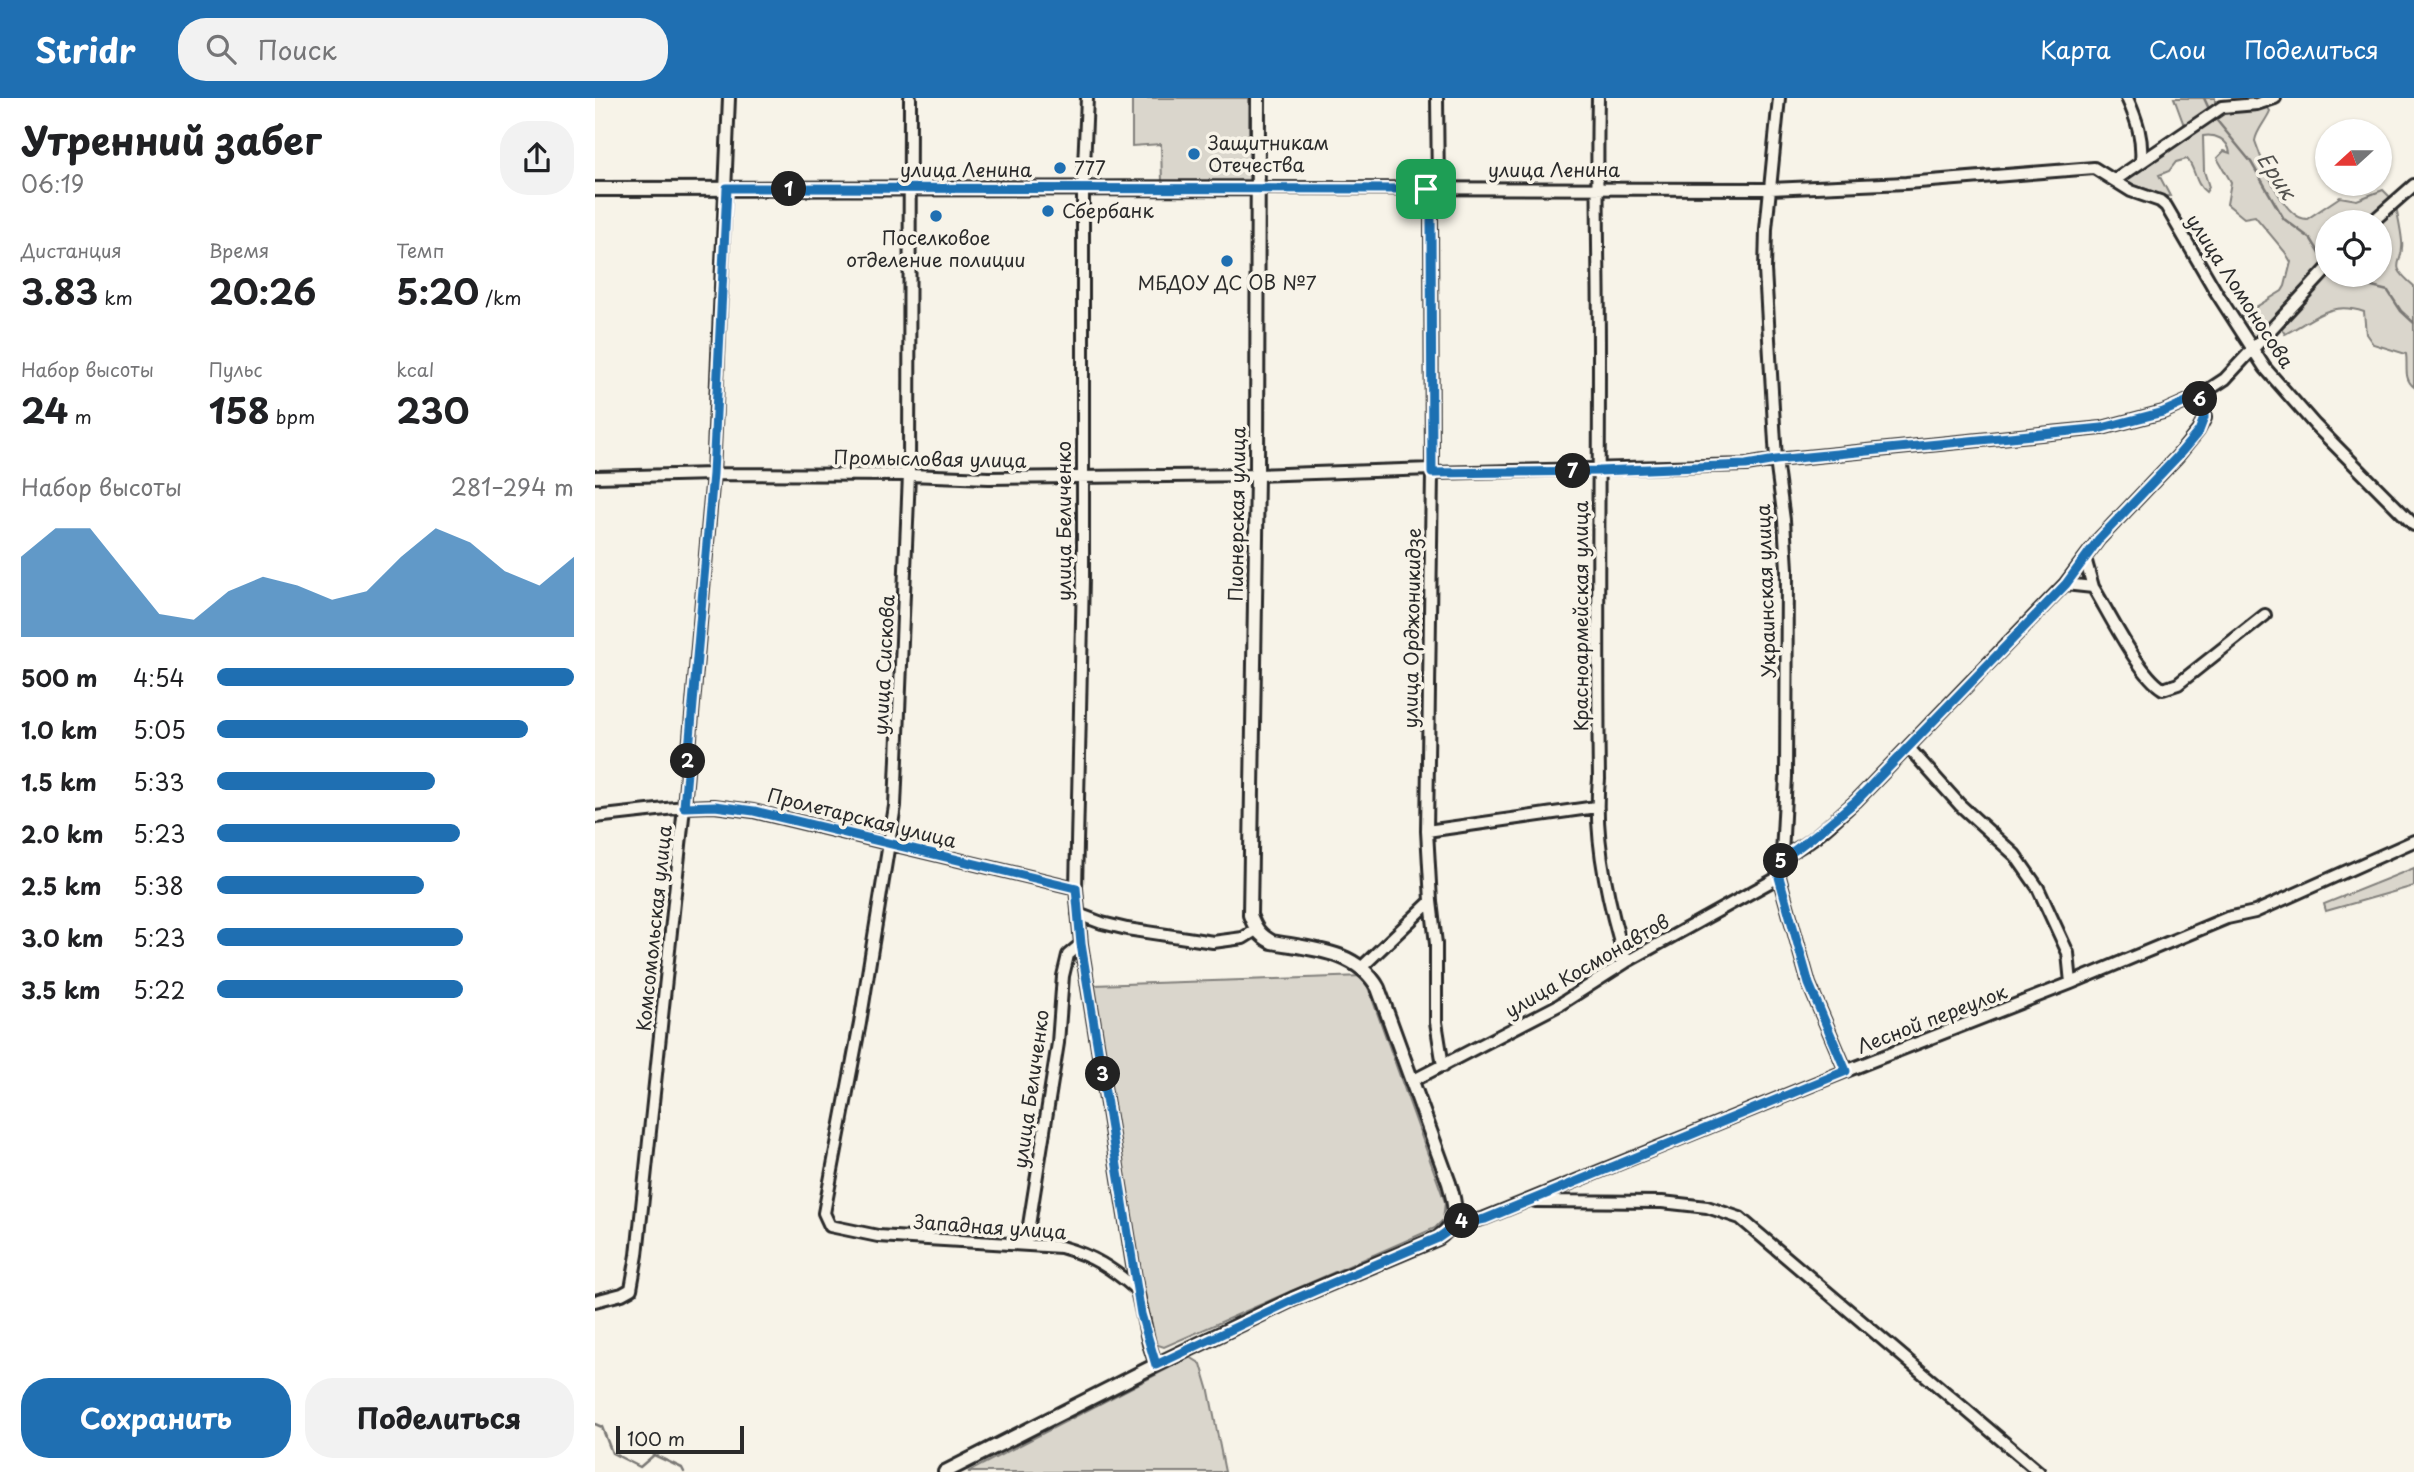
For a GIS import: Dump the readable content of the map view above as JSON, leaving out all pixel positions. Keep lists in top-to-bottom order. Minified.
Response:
{"streets":{"street":["улица Ленина","улица Ломоносова","Промысловая улица","Пионерская улица","улица Беличенко","Украинская улица","Красноармейская улица","улица Орджоникидзе","улица Сискова","Пролетарская улица","Комсомольская улица","улица Космонавтов","Лесной переулок","Западная улица"]},"crossings":[["улица Ленина","улица Ломоносова"],["улица Ленина","Пионерская улица"],["улица Ленина","улица Беличенко"],["улица Ленина","Украинская улица"],["улица Ленина","Красноармейская улица"],["улица Ленина","улица Орджоникидзе"],["улица Ленина","улица Сискова"],["улица Ленина","Комсомольская улица"],["улица Ломоносова","Промысловая улица"],["Промысловая улица","Пионерская улица"],["Промысловая улица","улица Беличенко"],["Промысловая улица","Украинская улица"],["Промысловая улица","Красноармейская улица"],["Промысловая улица","улица Орджоникидзе"],["Промысловая улица","улица Сискова"],["Промысловая улица","Комсомольская улица"],["улица Беличенко","Пролетарская улица"],["улица Беличенко","Западная улица"],["Украинская улица","улица Космонавтов"],["Украинская улица","Лесной переулок"],["Красноармейская улица","улица Космонавтов"],["улица Орджоникидзе","улица Космонавтов"],["улица Сискова","Пролетарская улица"],["улица Сискова","Западная улица"],["Пролетарская улица","Комсомольская улица"]],"water":["Ерик"],"places":["Защитникам Отечества","777","Сбербанк","Поселковое отделение полиции","МБДОУ ДС ОВ №7"],"scale_bar":"100 m","north":"left","page":{"header":"Stridr","search":"Поиск","nav":["Карта","Слои","Поделиться"],"heading":["Утренний забег","06:19"],"pins":["1","6","7","2","5","3","4"],"stats":[["Дистанция","3.83 km"],["Время","20:26"],["Темп","5:20 /km"],["Набор высоты","24 m"],["Пульс","158 bpm"],["kcal","230"]],"chart":["Набор высоты","281–294 m"],"list":[{"name":"500 m","note":"4:54"},{"name":"1.0 km","note":"5:05"},{"name":"1.5 km","note":"5:33"},{"name":"2.0 km","note":"5:23"},{"name":"2.5 km","note":"5:38"},{"name":"3.0 km","note":"5:23"},{"name":"3.5 km","note":"5:22"}],"buttons":["Сохранить","Поделиться"],"scale":"100 m"}}
